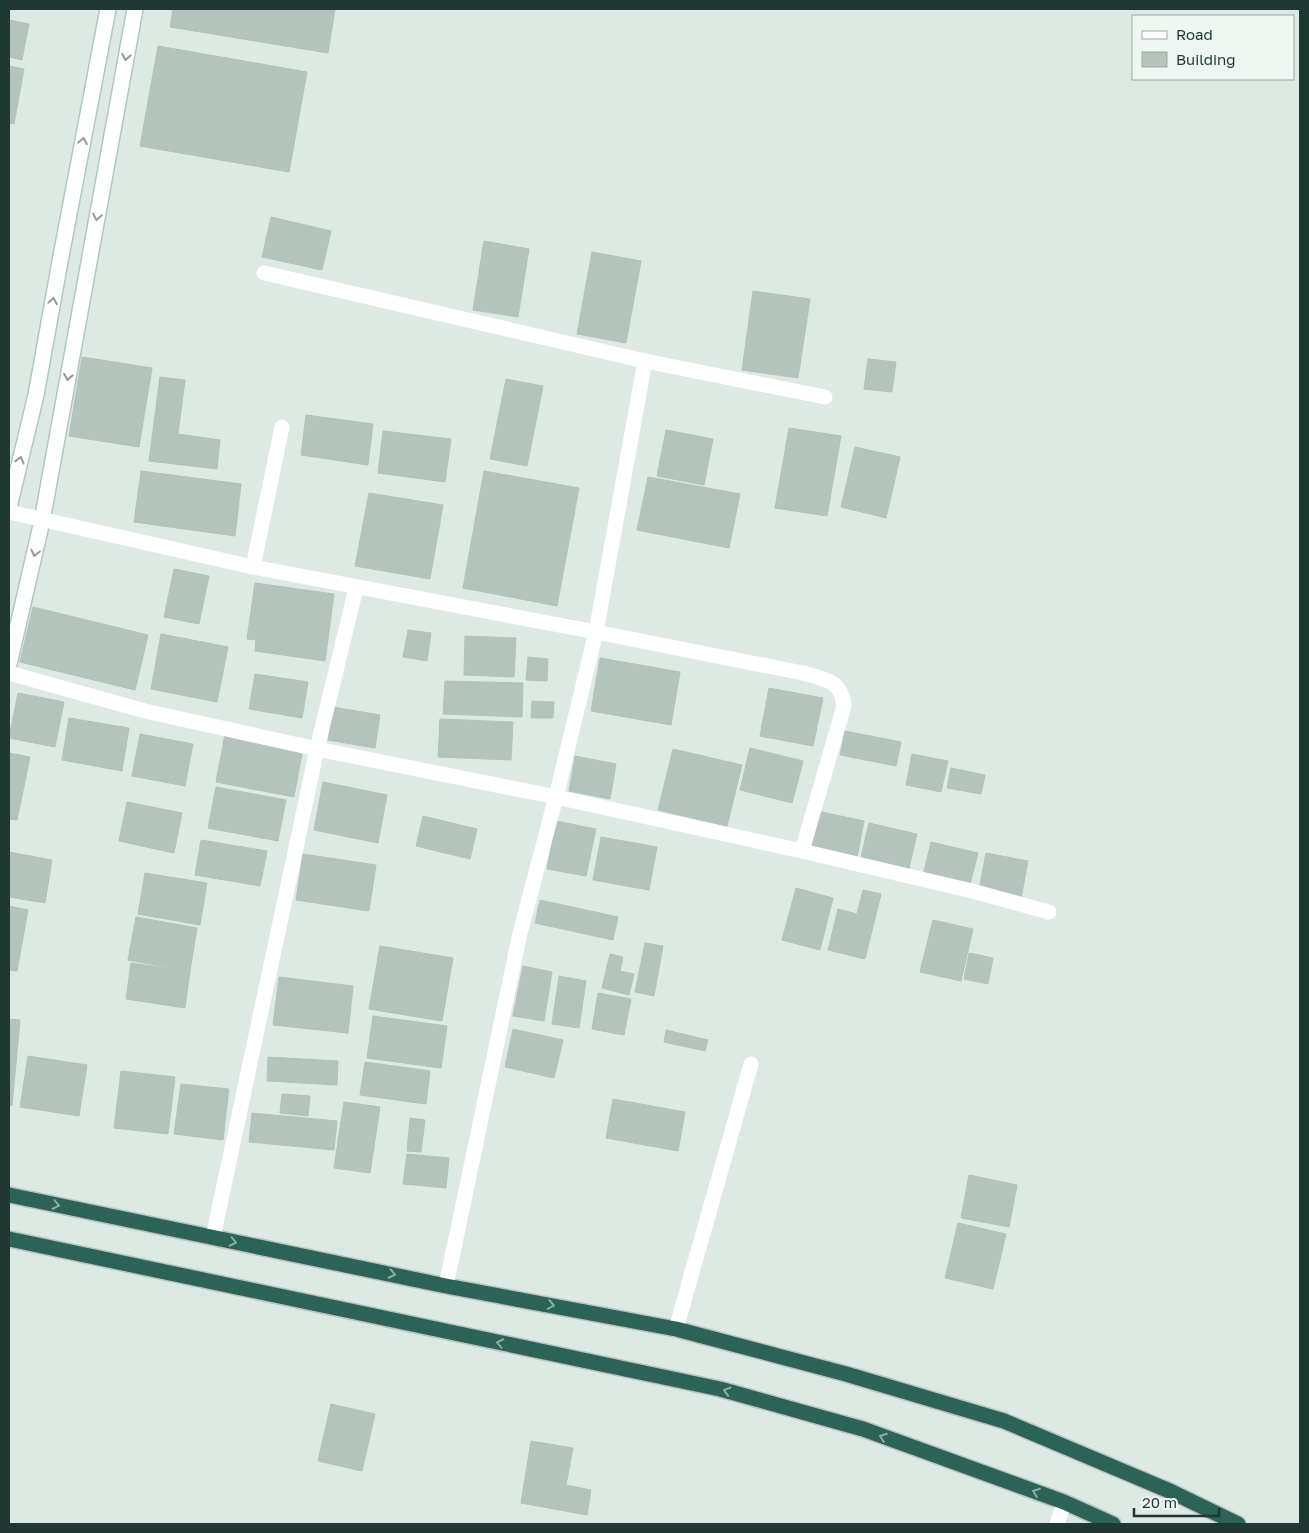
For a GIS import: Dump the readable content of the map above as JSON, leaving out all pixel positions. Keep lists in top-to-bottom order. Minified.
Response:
{"legend":["Road","Building"],"scale_bar":"20 m"}
